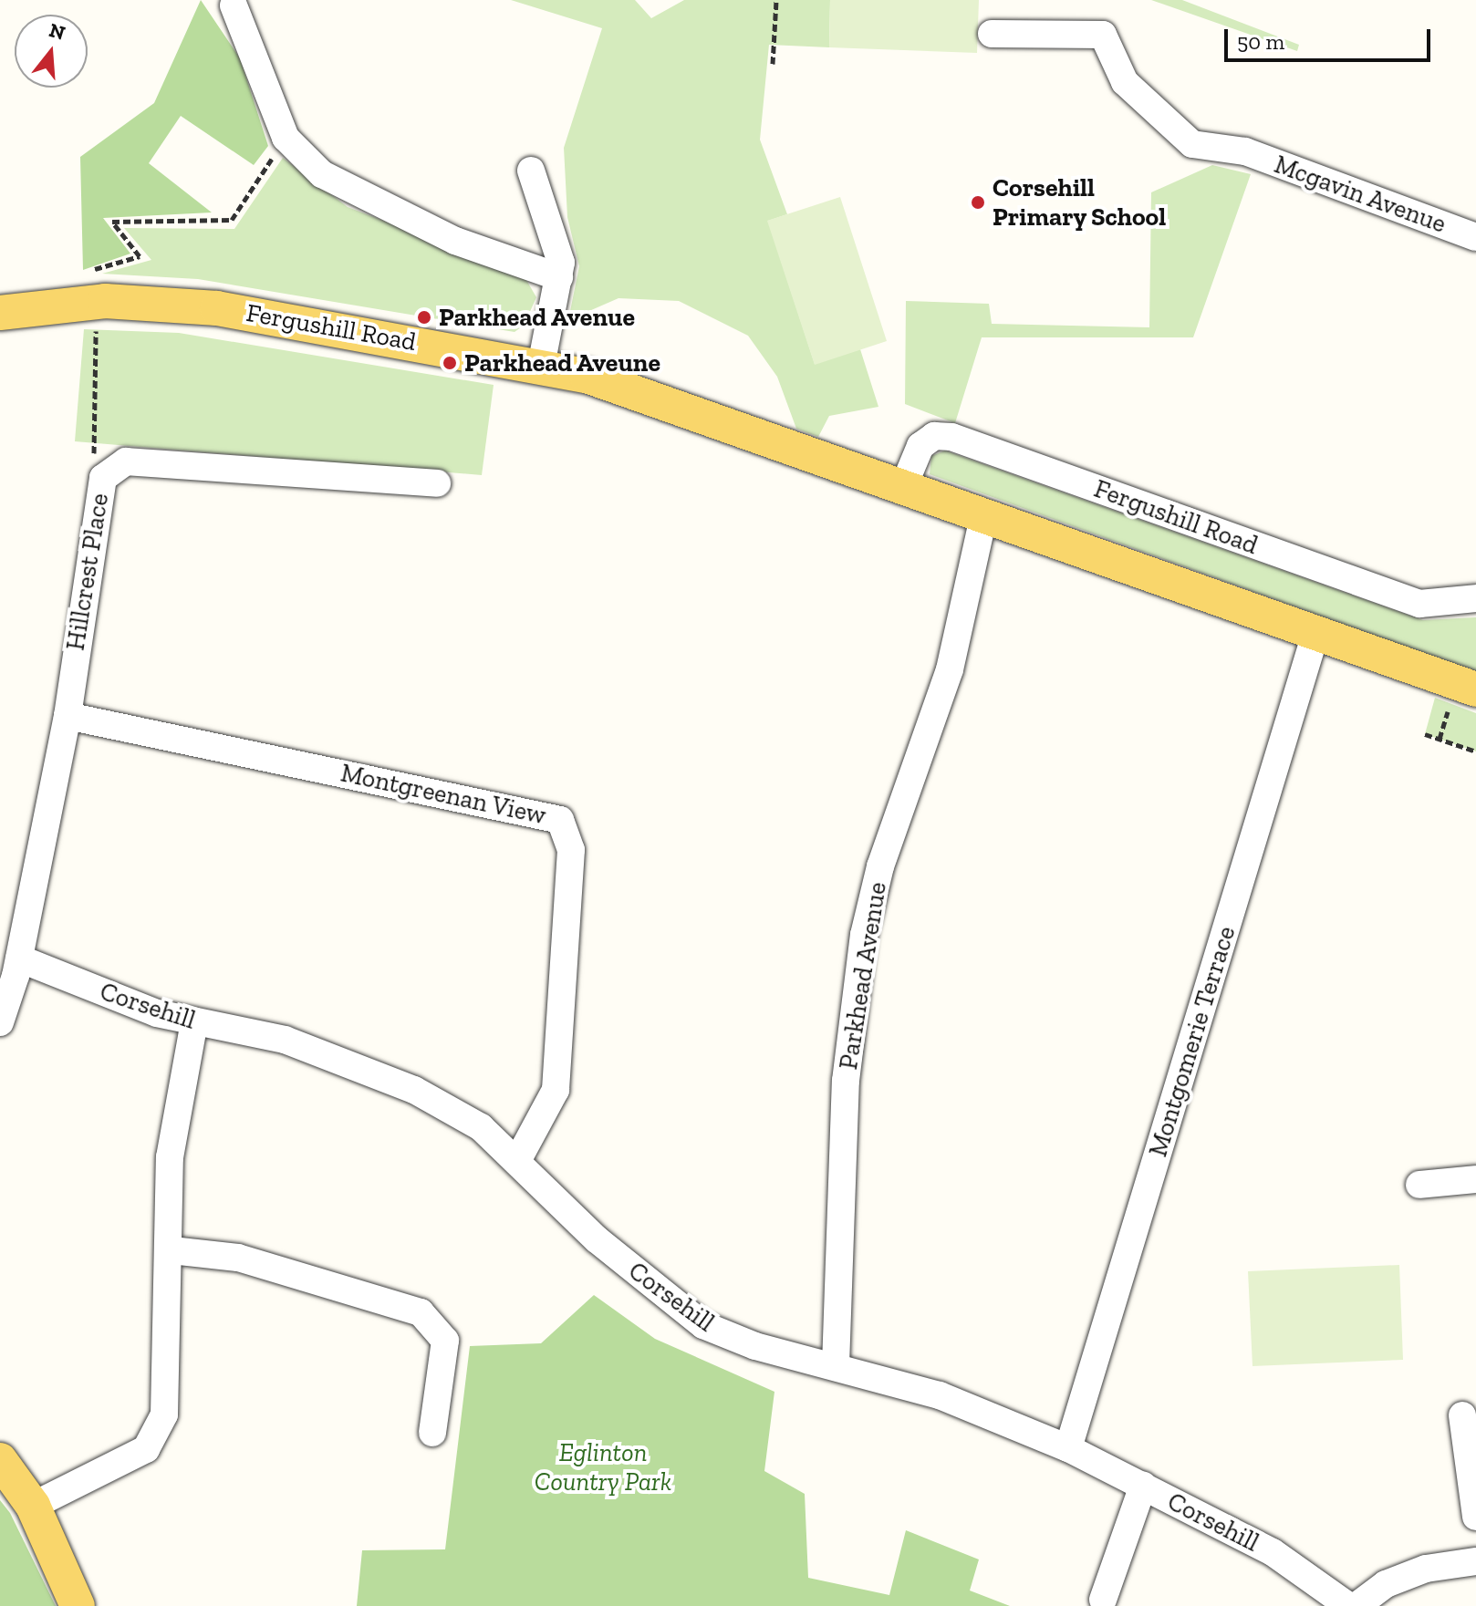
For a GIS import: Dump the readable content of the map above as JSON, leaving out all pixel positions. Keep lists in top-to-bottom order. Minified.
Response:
{"streets":{"main road":["Fergushill Road"],"street":["Mcgavin Avenue","Hillcrest Place","Montgreenan View","Parkhead Avenue","Corsehill","Montgomerie Terrace"]},"crossings":[["Fergushill Road","Parkhead Avenue"],["Fergushill Road","Montgomerie Terrace"],["Hillcrest Place","Montgreenan View"],["Hillcrest Place","Corsehill"],["Montgreenan View","Corsehill"],["Parkhead Avenue","Corsehill"],["Corsehill","Montgomerie Terrace"]],"parks":["Eglinton Country Park"],"places":["Corsehill Primary School","Parkhead Avenue","Parkhead Aveune"],"scale_bar":"50 m","north":"top"}
